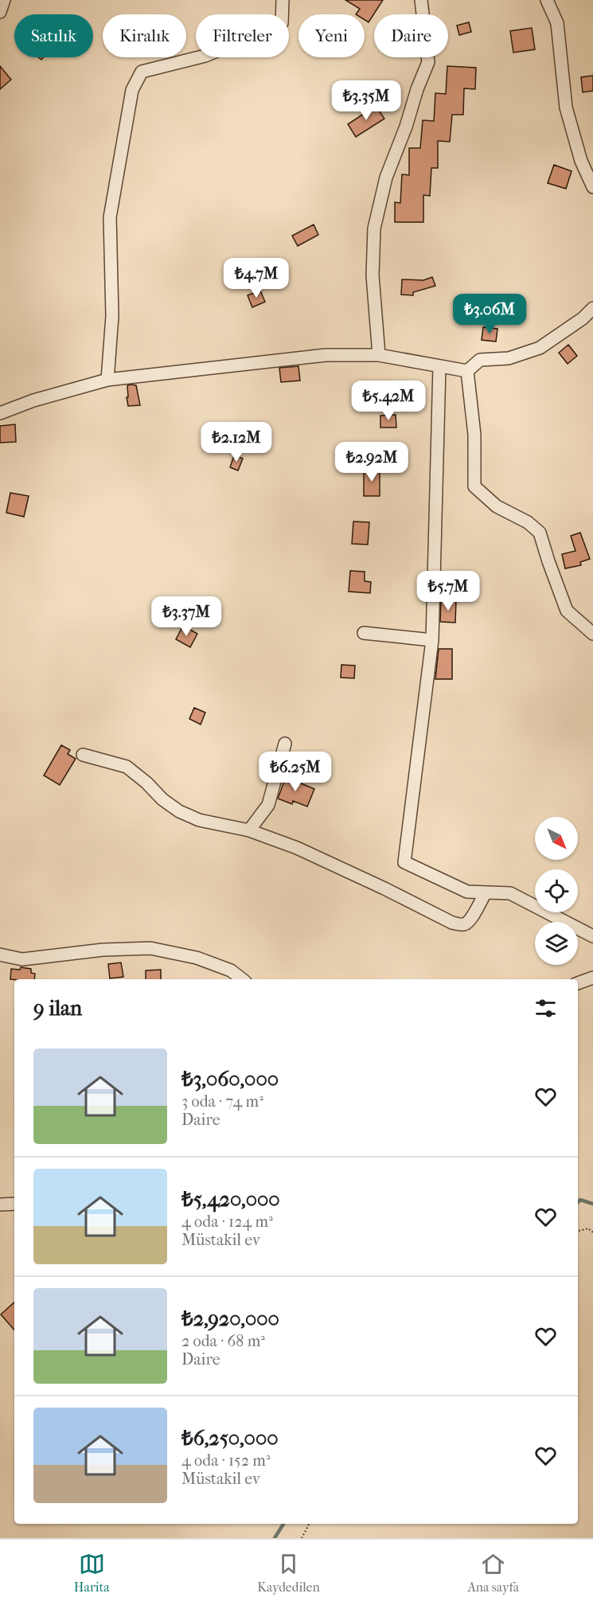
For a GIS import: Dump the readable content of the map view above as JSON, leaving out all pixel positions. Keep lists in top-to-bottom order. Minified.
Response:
{"north":"bottom right","page":{"chip":["Satılık","Kiralık","Filtreler","Yeni","Daire"],"price":["₺3.35M","₺4.7M","₺3.06M","₺5.42M","₺2.12M","₺2.92M","₺5.7M","₺3.37M","₺6.25M"],"heading":"9 ilan","list":[{"name":"₺3,060,000","note":"3 oda · 74 m² · Daire"},{"name":"₺5,420,000","note":"4 oda · 124 m² · Müstakil ev"},{"name":"₺2,920,000","note":"2 oda · 68 m² · Daire"},{"name":"₺6,250,000","note":"4 oda · 152 m² · Müstakil ev"}],"tabs":["Harita","Kaydedilen","Ana sayfa"]}}
